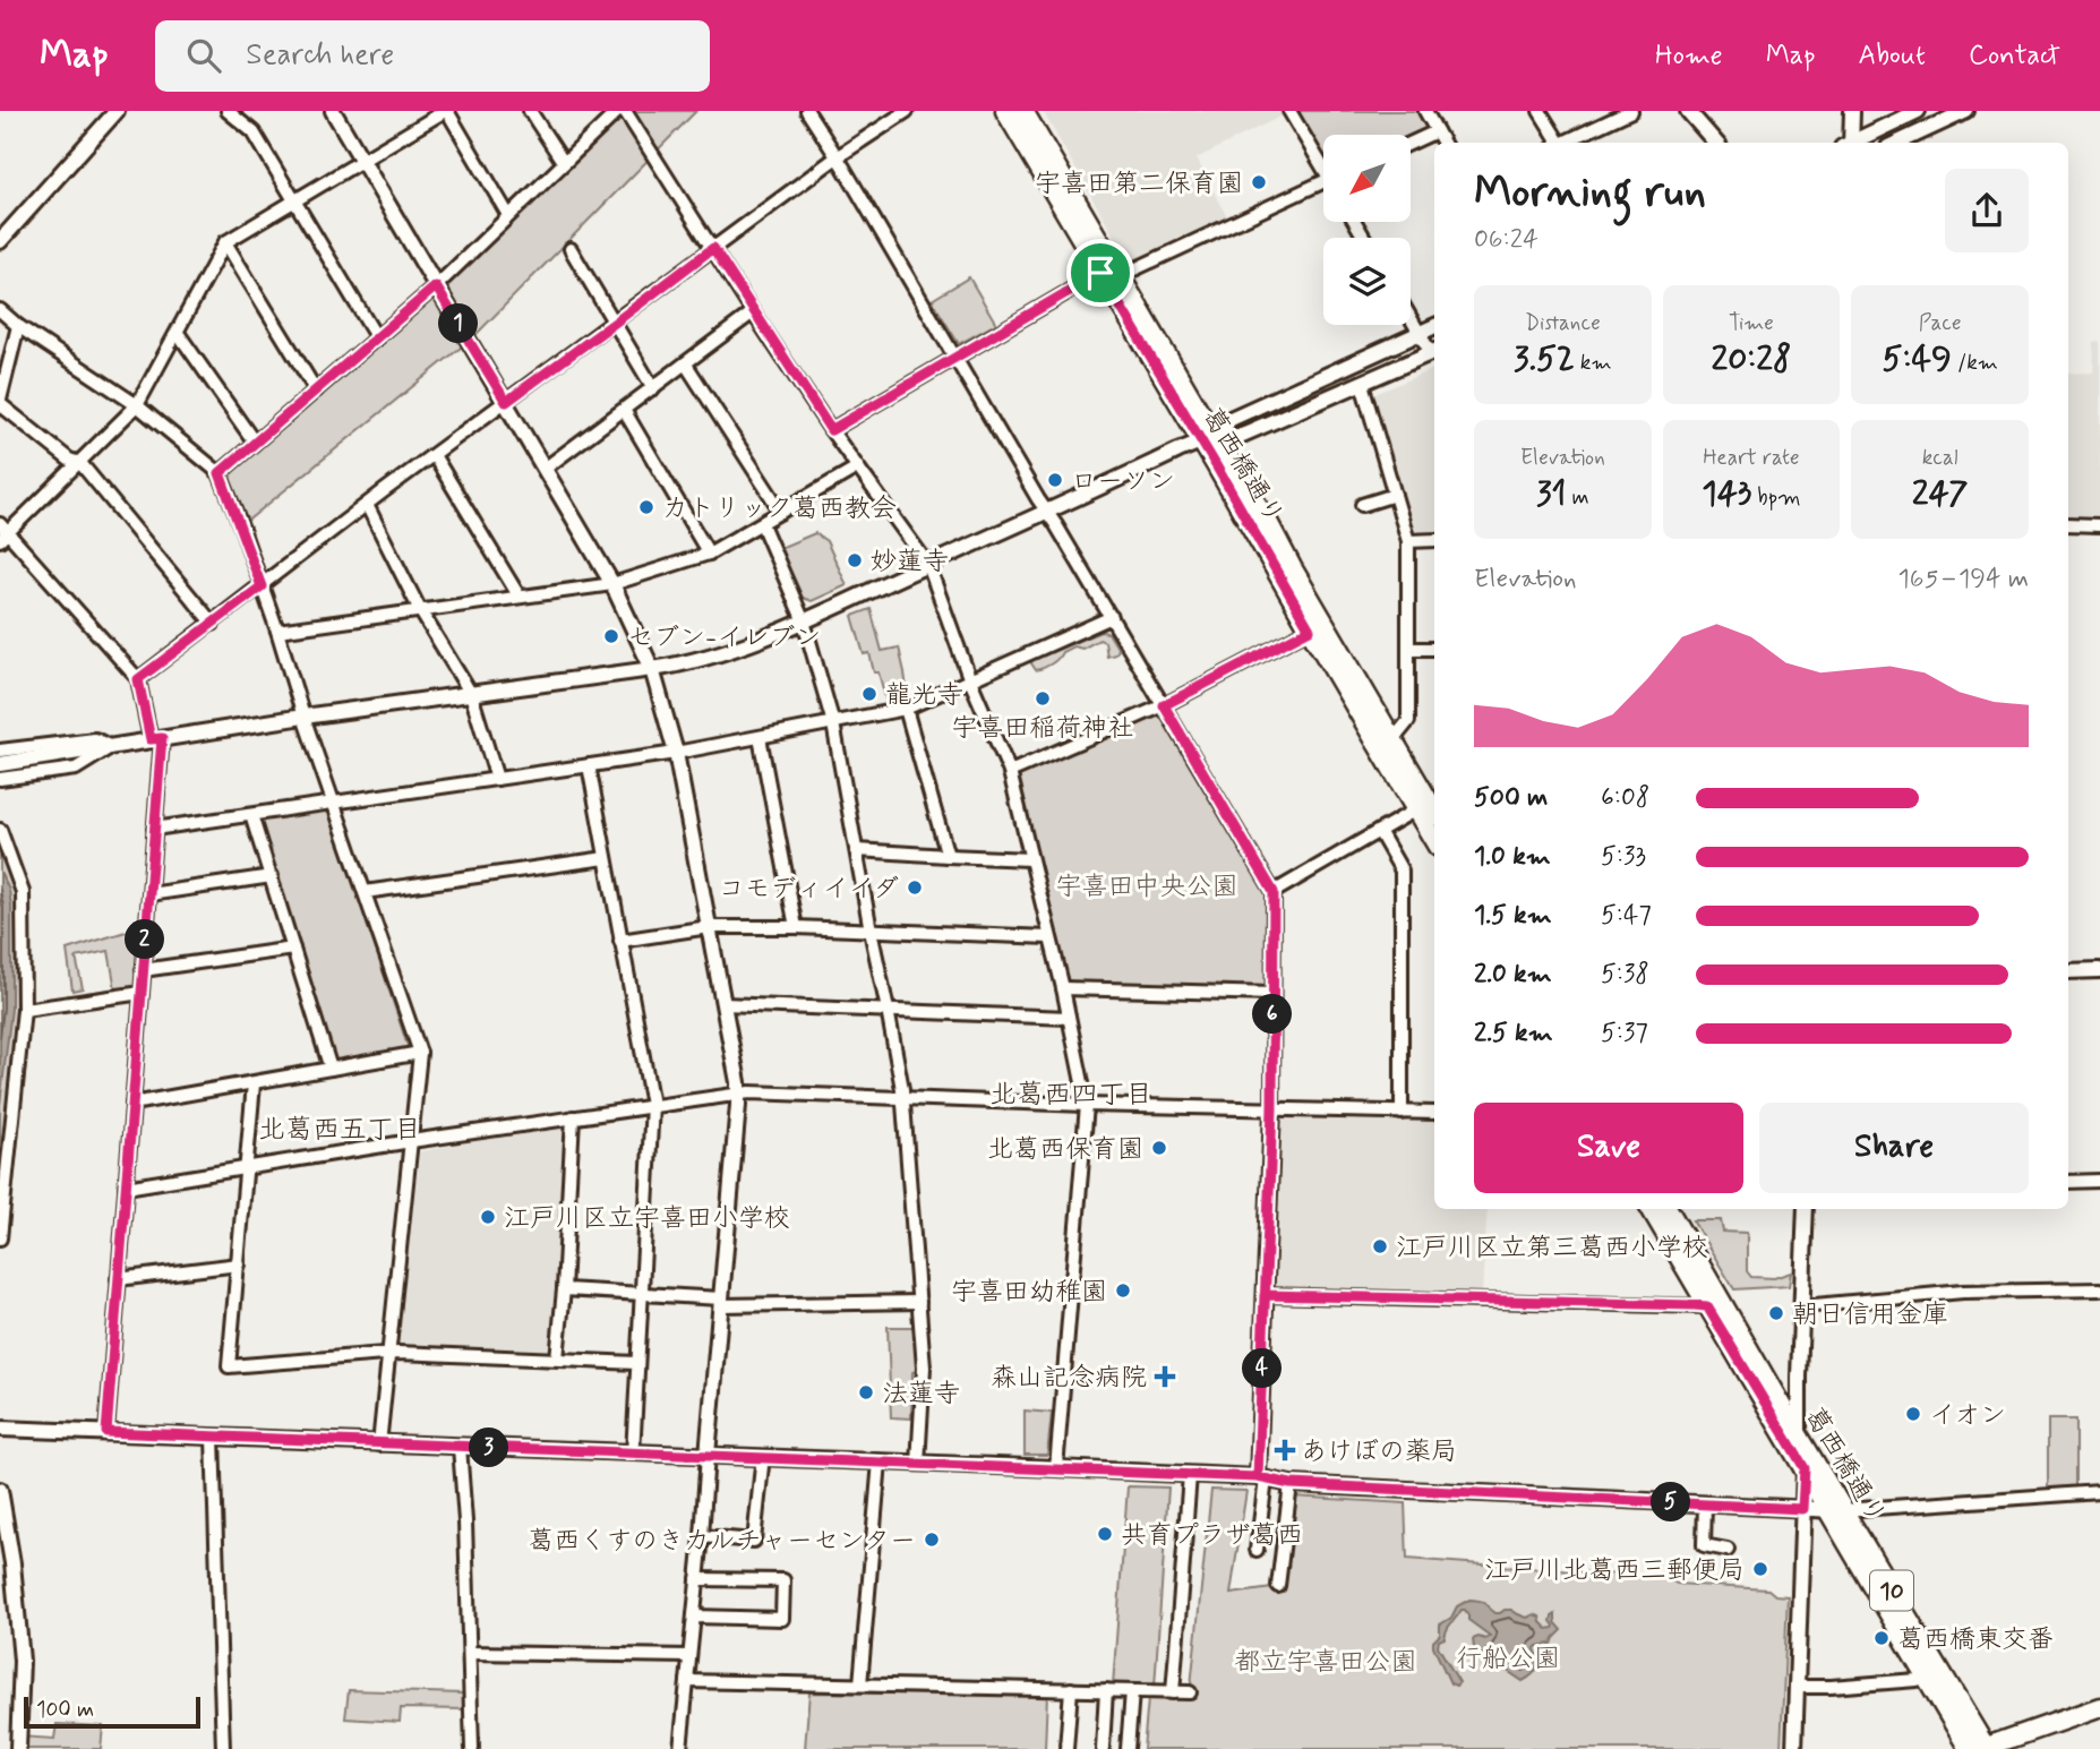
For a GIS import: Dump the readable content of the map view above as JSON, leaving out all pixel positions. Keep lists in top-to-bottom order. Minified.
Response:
{"streets":{"main road":["葛西橋通り","10"]},"districts":["北葛西四丁目","北葛西五丁目"],"parks":["宇喜田中央公園","行船公園","都立宇喜田公園"],"places":{"other":["宇喜田第二保育園","ローソン","カトリック葛西教会","妙蓮寺","セブン-イレブン","龍光寺","宇喜田稲荷神社","コモディイイダ","北葛西保育園","江戸川区立宇喜田小学校","江戸川区立第三葛西小学校","宇喜田幼稚園","朝日信用金庫","法蓮寺","イオン","共育プラザ葛西","葛西くすのきカルチャーセンター","江戸川北葛西三郵便局","葛西橋東交番"],"health":["森山記念病院","あけぼの薬局"]},"scale_bar":"100 m","north":"bottom left","page":{"header":"Map","search":"Search here","nav":["Home","Map","About","Contact"],"heading":["Morning run","06:24"],"stats":[["Distance","3.52 km"],["Time","20:28"],["Pace","5:49 /km"],["Elevation","31 m"],["Heart rate","143 bpm"],["kcal","247"]],"pins":["1","2","6","4","3","5"],"chart":["Elevation","165–194 m"],"list":[{"name":"500 m","note":"6:08"},{"name":"1.0 km","note":"5:33"},{"name":"1.5 km","note":"5:47"},{"name":"2.0 km","note":"5:38"},{"name":"2.5 km","note":"5:37"}],"buttons":["Save","Share"],"scale":"100 m"}}
